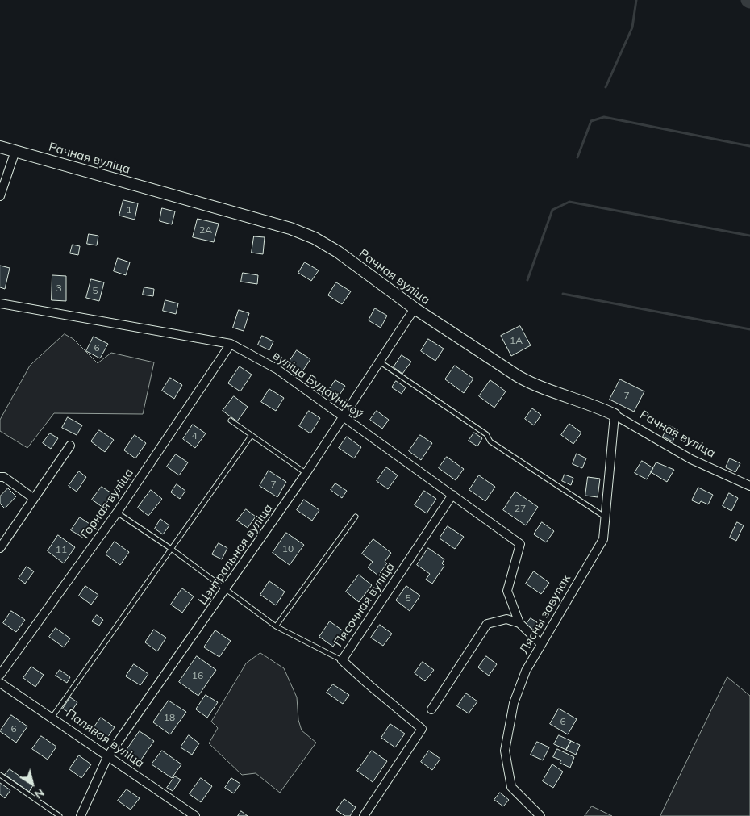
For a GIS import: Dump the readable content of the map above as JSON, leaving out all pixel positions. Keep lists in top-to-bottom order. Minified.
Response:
{"streets":{"street":["Рачная вуліца","вуліца Будаўнікоў","Горная вуліца","Цэнтральная вуліца","Пясочная вуліца","Лясны завулак","Палявая вуліца"]},"crossings":[["Рачная вуліца","Цэнтральная вуліца"],["Рачная вуліца","Лясны завулак"],["вуліца Будаўнікоў","Горная вуліца"],["вуліца Будаўнікоў","Цэнтральная вуліца"],["вуліца Будаўнікоў","Пясочная вуліца"],["Цэнтральная вуліца","Палявая вуліца"]],"house_numbers":["1","2А","3","5","1А","6","7","4","7","27","10","11","5","16","18","6","6"],"north":"bottom right"}
